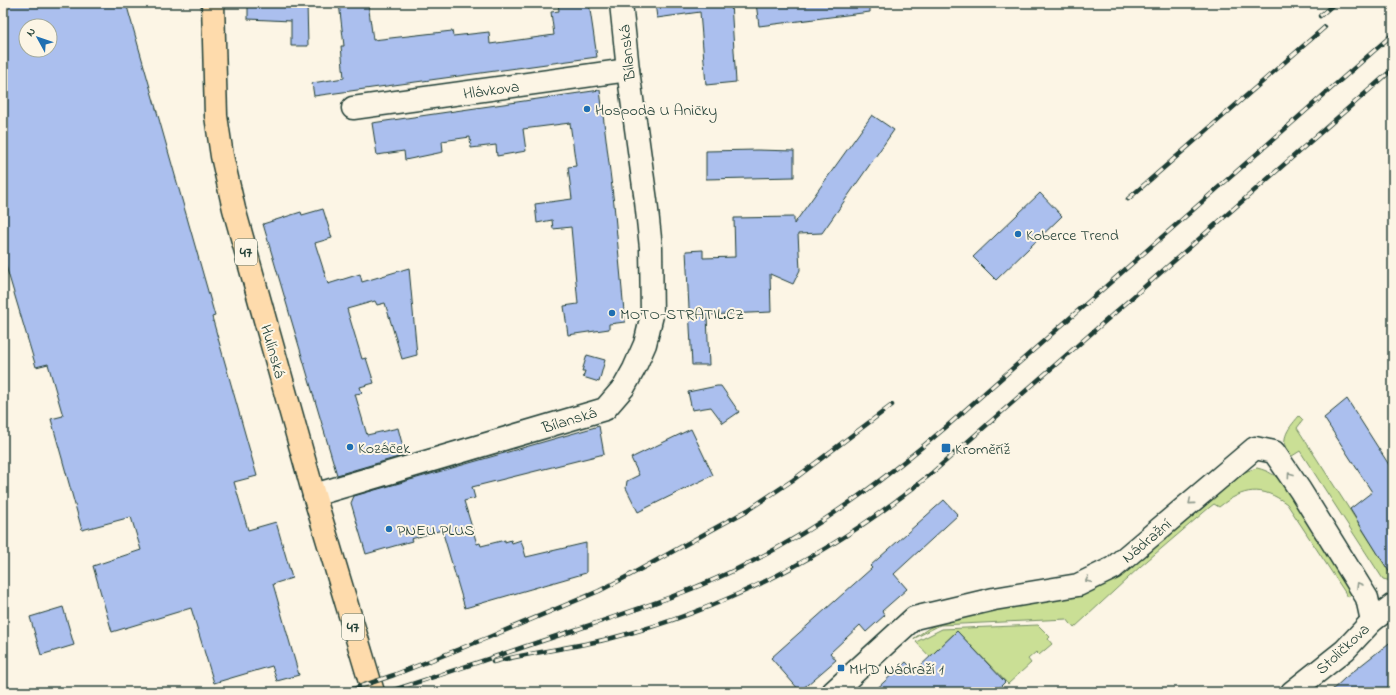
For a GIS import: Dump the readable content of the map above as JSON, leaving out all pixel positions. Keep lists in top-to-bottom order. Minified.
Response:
{"streets":{"main road":["47","Hulínská"],"street":["Bílanská","Hlávkova","Nádražní","Stoličkova"]},"crossings":[["Bílanská","Hlávkova"],["Bílanská","Hulínská"],["Nádražní","Stoličkova"]],"places":{"other":["Hospoda U Aničky","Koberce Trend","MOTO-STRATIL.CZ","Kozáček","PNEU PLUS"],"transit":["Kroměříž","MHD Nádraží 1"]},"north":"top left"}
